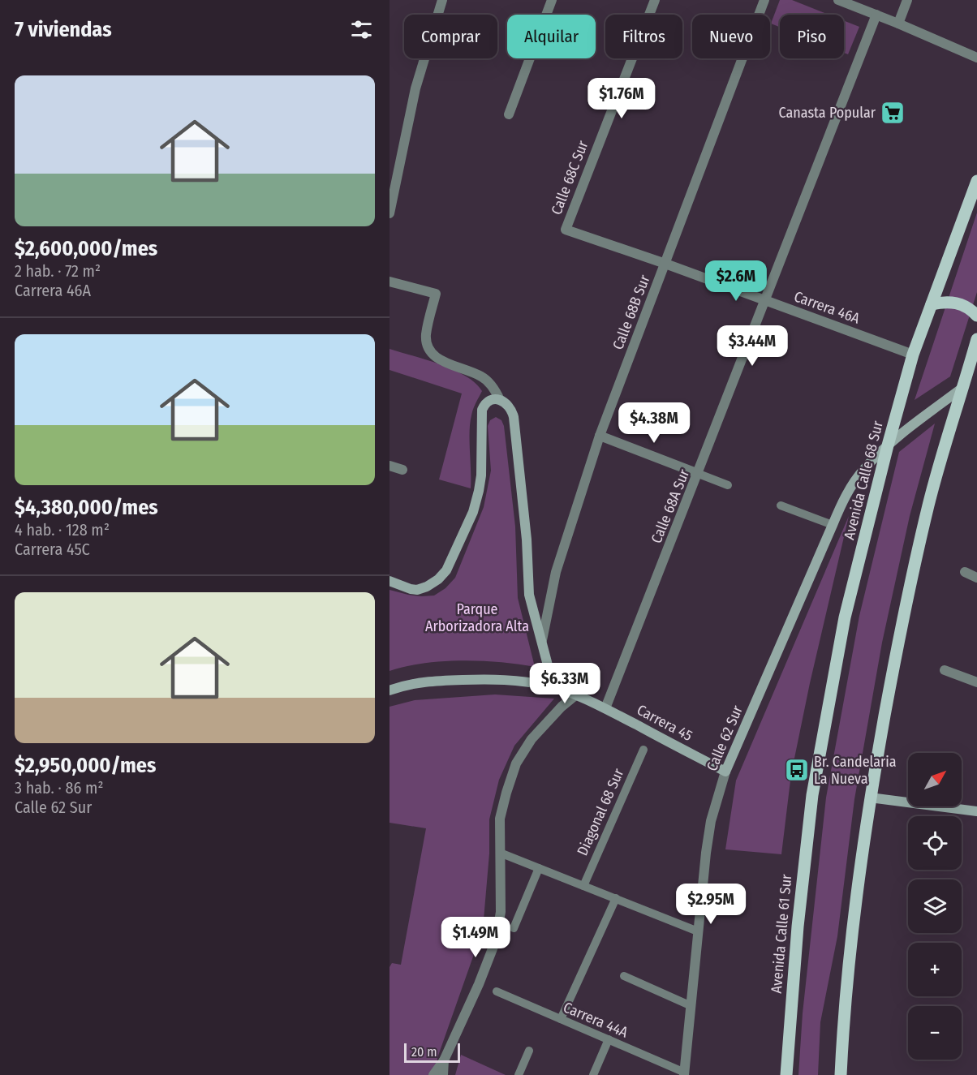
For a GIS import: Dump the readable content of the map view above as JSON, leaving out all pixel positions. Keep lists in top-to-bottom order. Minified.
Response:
{"streets":{"main road":["Avenida Calle 68 Sur","Avenida Calle 61 Sur"],"street":["Calle 68C Sur","Carrera 46A","Calle 68B Sur","Calle 68A Sur","Carrera 45","Calle 62 Sur"],"lane":["Diagonal 68 Sur","Carrera 44A"]},"crossings":[["Calle 68C Sur","Carrera 46A"],["Carrera 46A","Calle 68B Sur"],["Carrera 46A","Avenida Calle 68 Sur"],["Carrera 46A","Calle 68A Sur"],["Calle 68B Sur","Carrera 45"],["Avenida Calle 68 Sur","Calle 62 Sur"],["Avenida Calle 68 Sur","Avenida Calle 61 Sur"],["Calle 68A Sur","Carrera 45"],["Carrera 45","Calle 62 Sur"],["Calle 62 Sur","Carrera 44A"]],"parks":["Parque Arborizadora Alta"],"places":{"supermarket":["Canasta Popular"],"bus stop":["Br. Candelaria La Nueva"]},"scale_bar":"20 m","north":"top right","page":{"heading":"7 viviendas","chip":["Comprar","Alquilar","Filtros","Nuevo","Piso"],"list":[{"name":"$2,600,000/mes","note":"2 hab. · 72 m² · Carrera 46A"},{"name":"$4,380,000/mes","note":"4 hab. · 128 m² · Carrera 45C"},{"name":"$2,950,000/mes","note":"3 hab. · 86 m² · Calle 62 Sur"}],"price":["$1.76M","$2.6M","$3.44M","$4.38M","$6.33M","$2.95M","$1.49M"],"map_buttons":["+","−"],"scale":"20 m"}}
